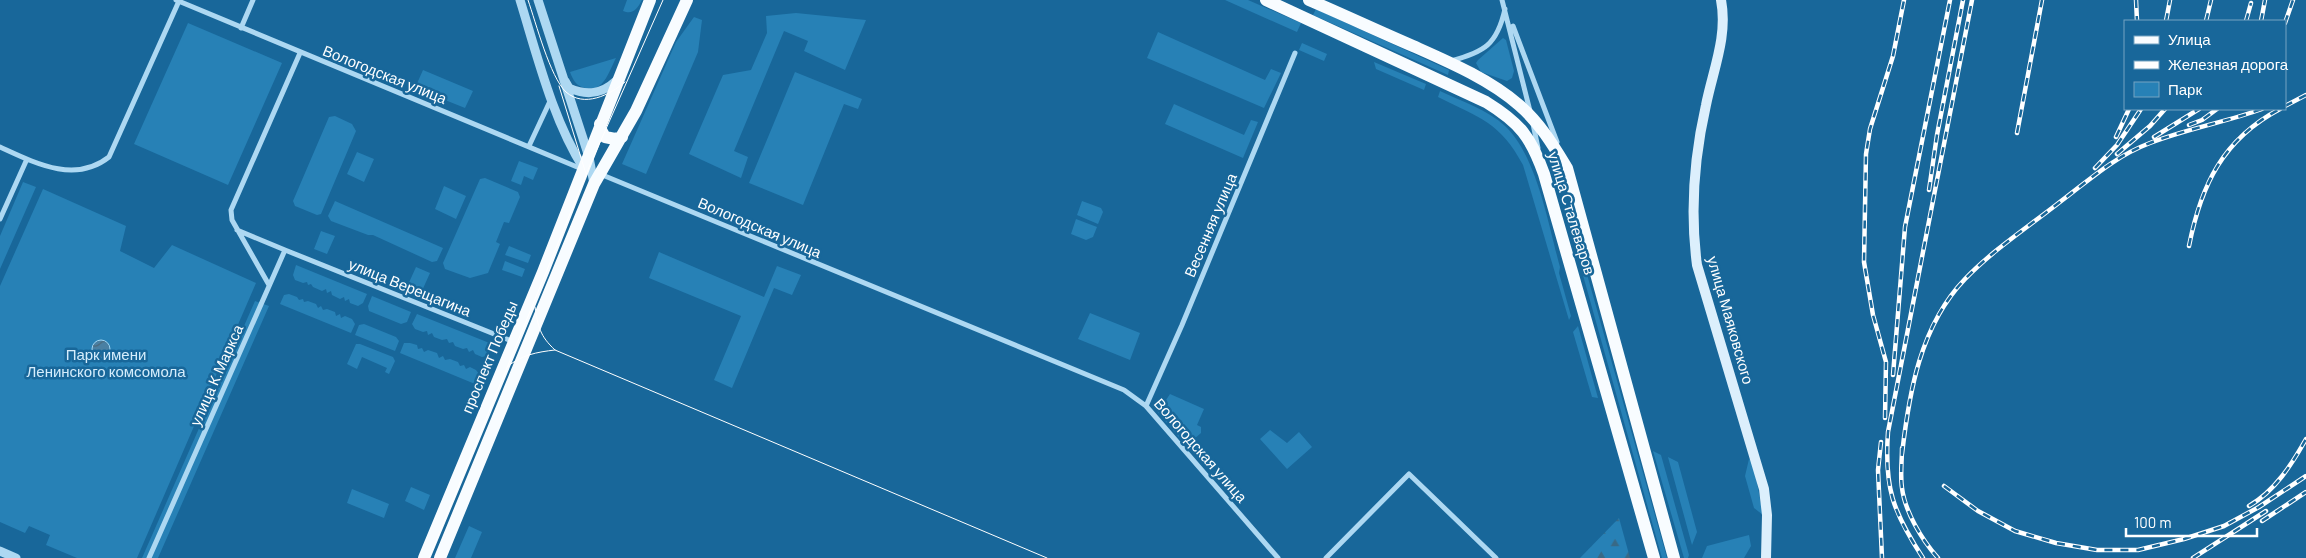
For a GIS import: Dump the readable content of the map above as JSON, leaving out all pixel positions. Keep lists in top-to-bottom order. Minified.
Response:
{"streets":{"main road":["улица Сталеваров","улица Маяковского","проспект Победы"],"street":["Вологодская улица","Весенняя улица","улица Верещагина","улица К.Маркса"]},"crossings":[["Вологодская улица","Весенняя улица"],["Вологодская улица","проспект Победы"],["улица Верещагина","проспект Победы"],["улица Верещагина","улица К.Маркса"]],"parks":["Парк имени Ленинского комсомола"],"legend":["Улица","Железная дорога","Парк"],"scale_bar":"100 m"}
